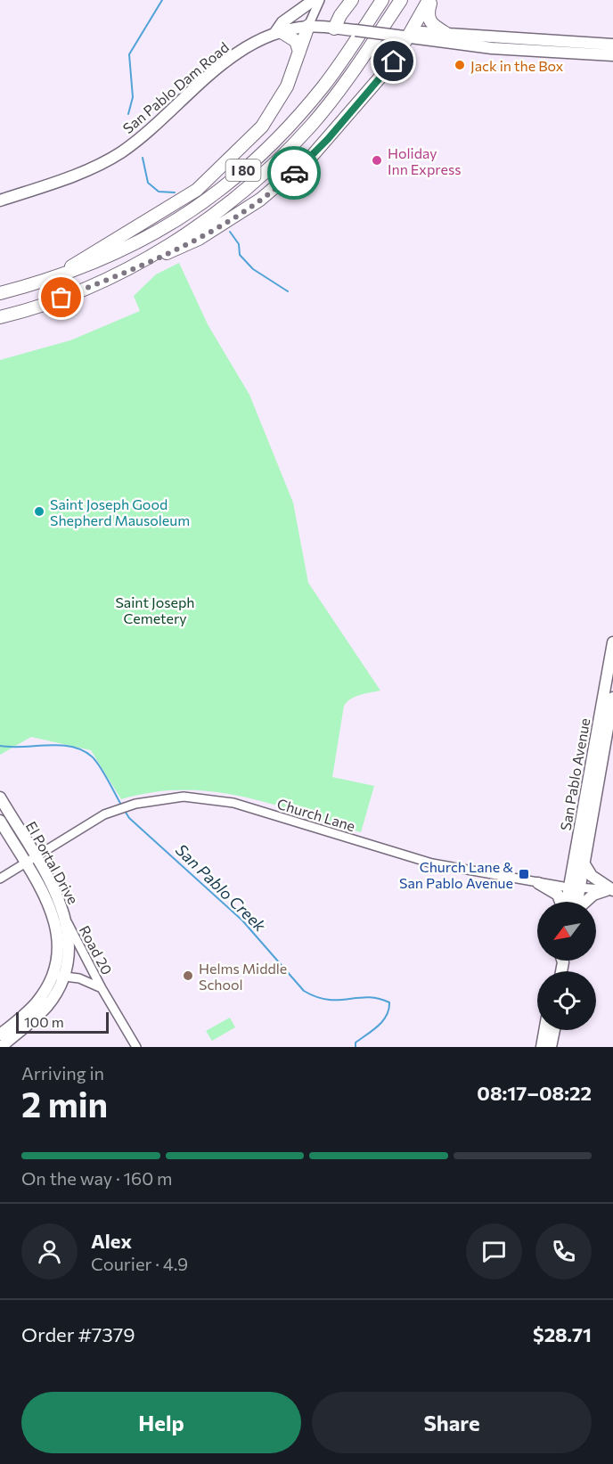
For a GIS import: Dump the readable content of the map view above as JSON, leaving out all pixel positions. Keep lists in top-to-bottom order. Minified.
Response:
{"streets":{"highway":["I 80"],"main road":["San Pablo Dam Road","San Pablo Avenue","El Portal Drive"],"street":["Church Lane","Road 20"]},"crossings":[["San Pablo Avenue","Church Lane"],["Church Lane","El Portal Drive"],["El Portal Drive","Road 20"]],"water":["San Pablo Creek"],"parks":["Saint Joseph Cemetery"],"places":{"other":["Jack in the Box","Holiday Inn Express","Saint Joseph Good Shepherd Mausoleum","Helms Middle School"],"transit":["Church Lane & San Pablo Avenue"]},"scale_bar":"100 m","north":"bottom left","page":{"scale":"100 m","heading":["2 min","Arriving in","08:17–08:22"],"panel":["Alex","Courier · 4.9","Order #7379","$28.71"],"bar":"On the way · 160 m","buttons":["Help","Share"]}}
